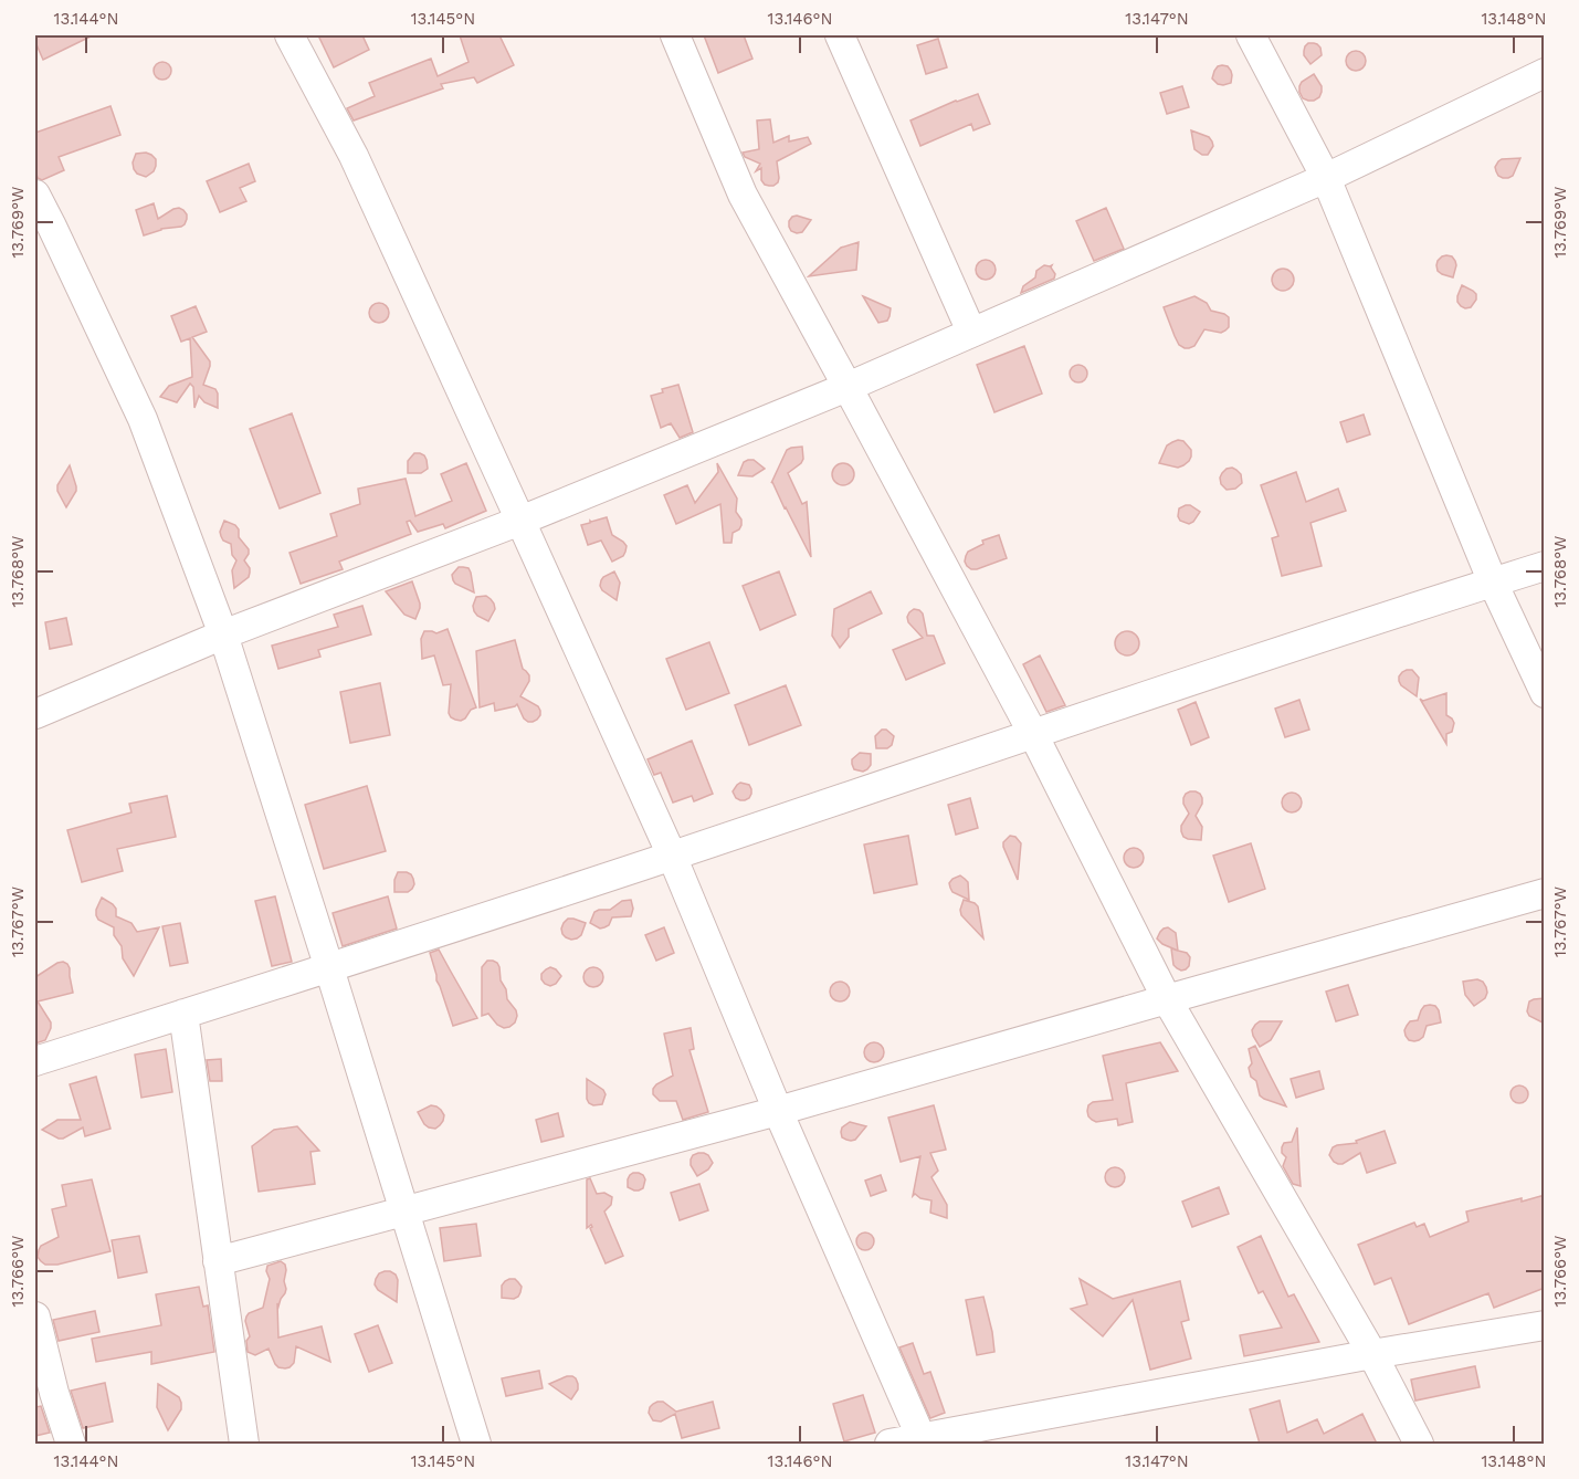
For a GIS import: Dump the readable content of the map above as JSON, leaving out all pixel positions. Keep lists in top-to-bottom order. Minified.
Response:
{"coordinates":["13.144°N","13.145°N","13.146°N","13.147°N","13.148°N","13.769°W","13.768°W","13.767°W","13.766°W"]}
